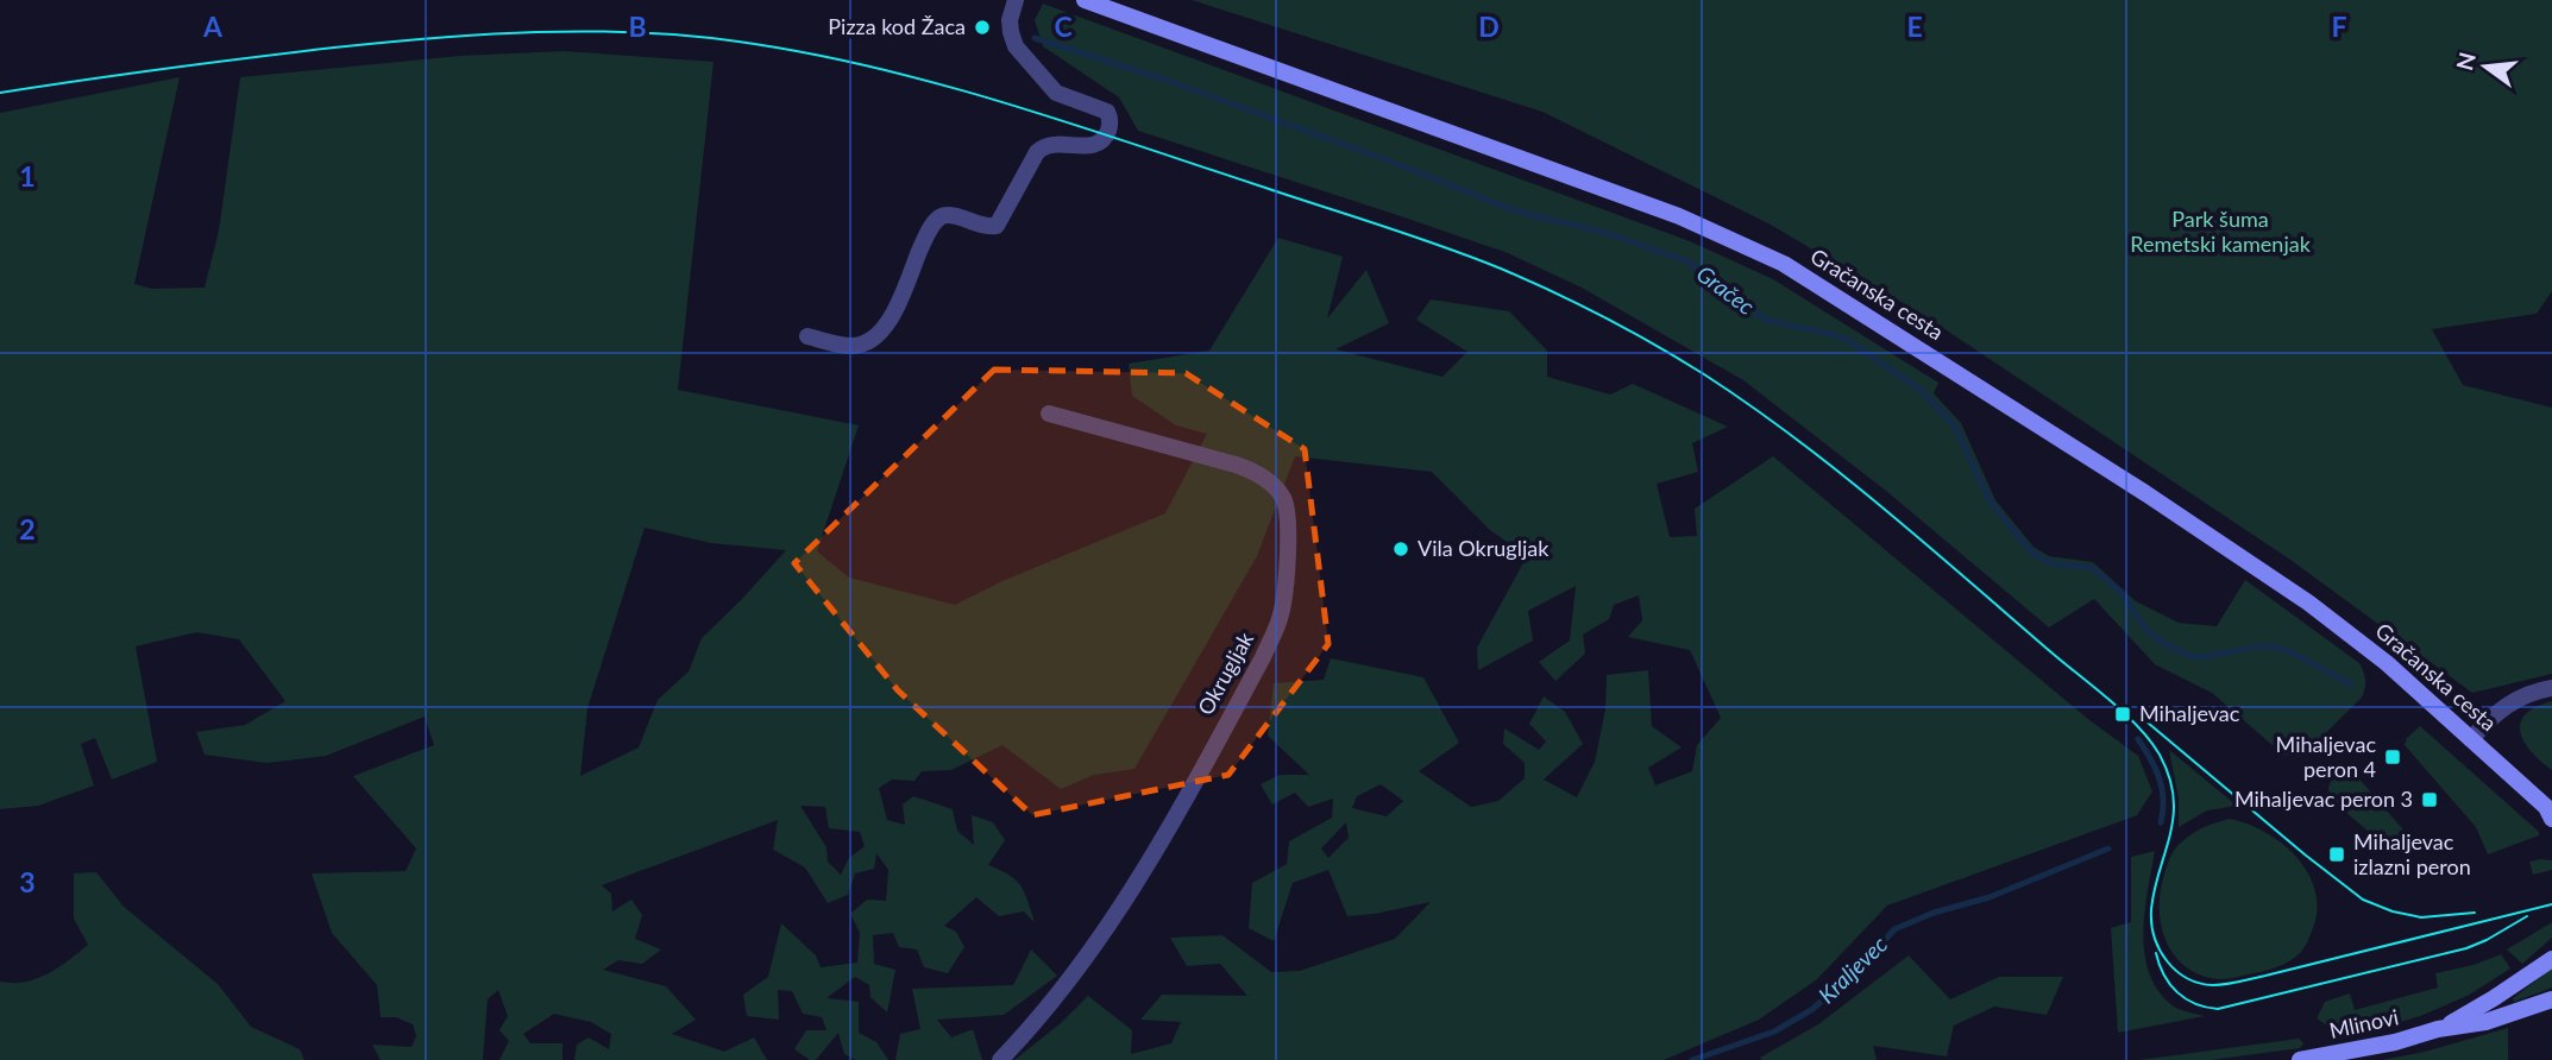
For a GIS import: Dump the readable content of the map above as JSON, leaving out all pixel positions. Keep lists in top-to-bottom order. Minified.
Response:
{"streets":{"main road":["Gračanska cesta","Mlinovi"],"street":["Okrugljak"]},"water":["Gračec","Kraljevec"],"parks":["Park šuma Remetski kamenjak"],"places":{"other":["Pizza kod Žaca","Vila Okrugljak"],"transit":["Mihaljevac","Mihaljevac peron 4","Mihaljevac peron 3","Mihaljevac izlazni peron"]},"north":"left","grid":{"columns":["A","B","C","D","E","F"],"rows":["1","2","3"]}}
